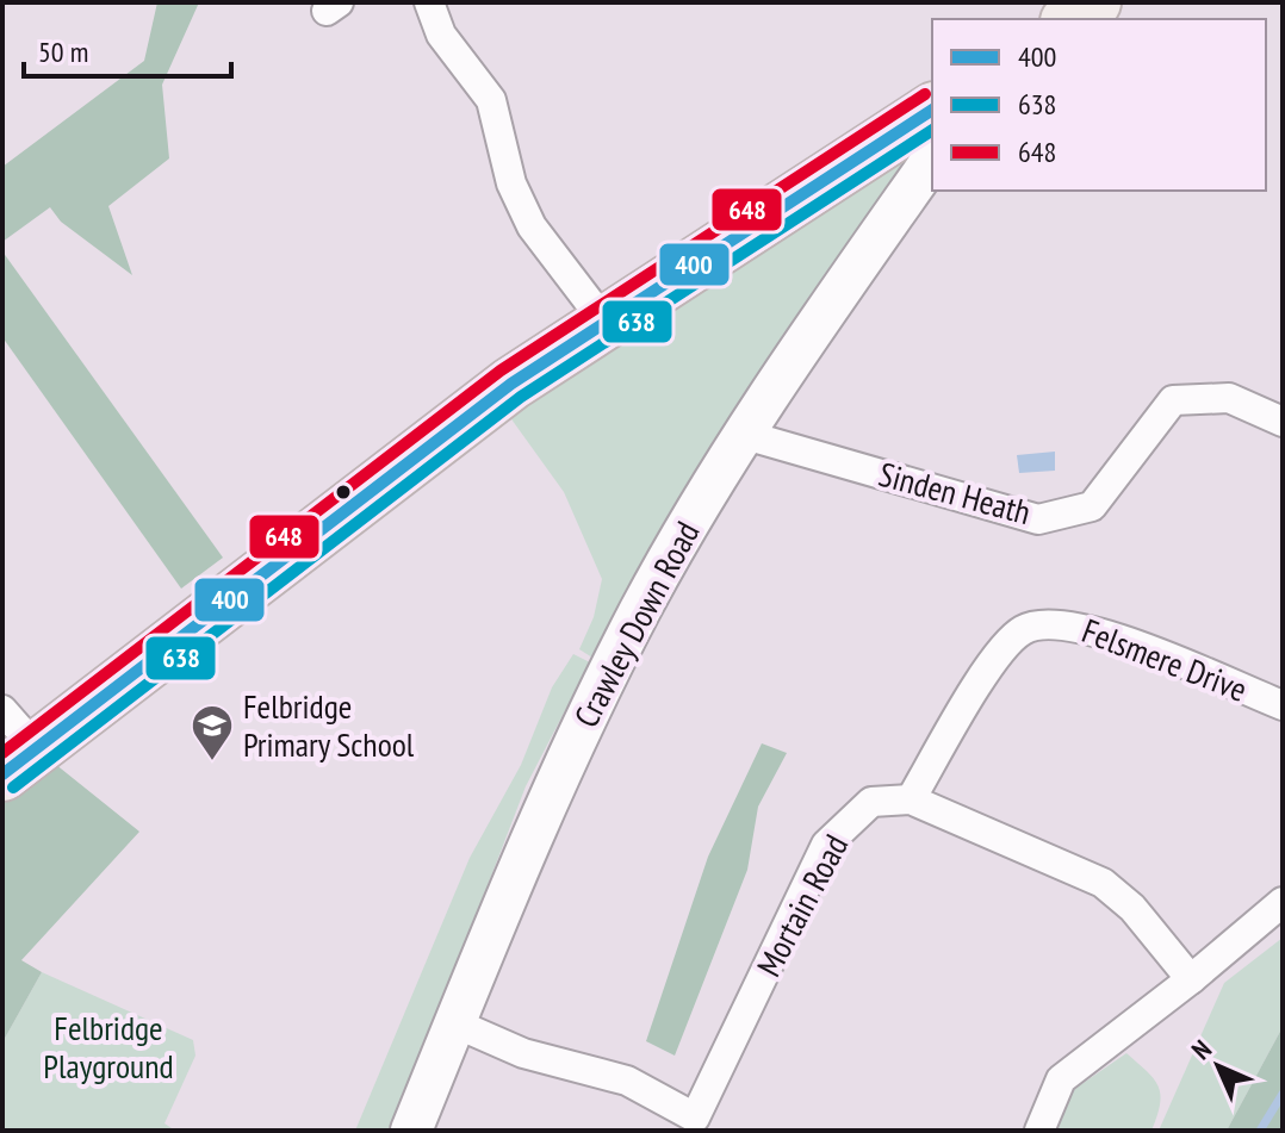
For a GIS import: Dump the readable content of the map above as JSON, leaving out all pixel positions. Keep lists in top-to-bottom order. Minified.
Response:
{"streets":{"street":["Sinden Heath","Crawley Down Road","Felsmere Drive","Mortain Road"]},"crossings":[["Sinden Heath","Crawley Down Road"],["Crawley Down Road","Mortain Road"],["Felsmere Drive","Mortain Road"]],"parks":["Felbridge Playground"],"places":{"school or university":["Felbridge Primary School"]},"lines":["transit line 648","transit line 400","transit line 638"],"legend":["400","638","648"],"scale_bar":"50 m","north":"top left"}
